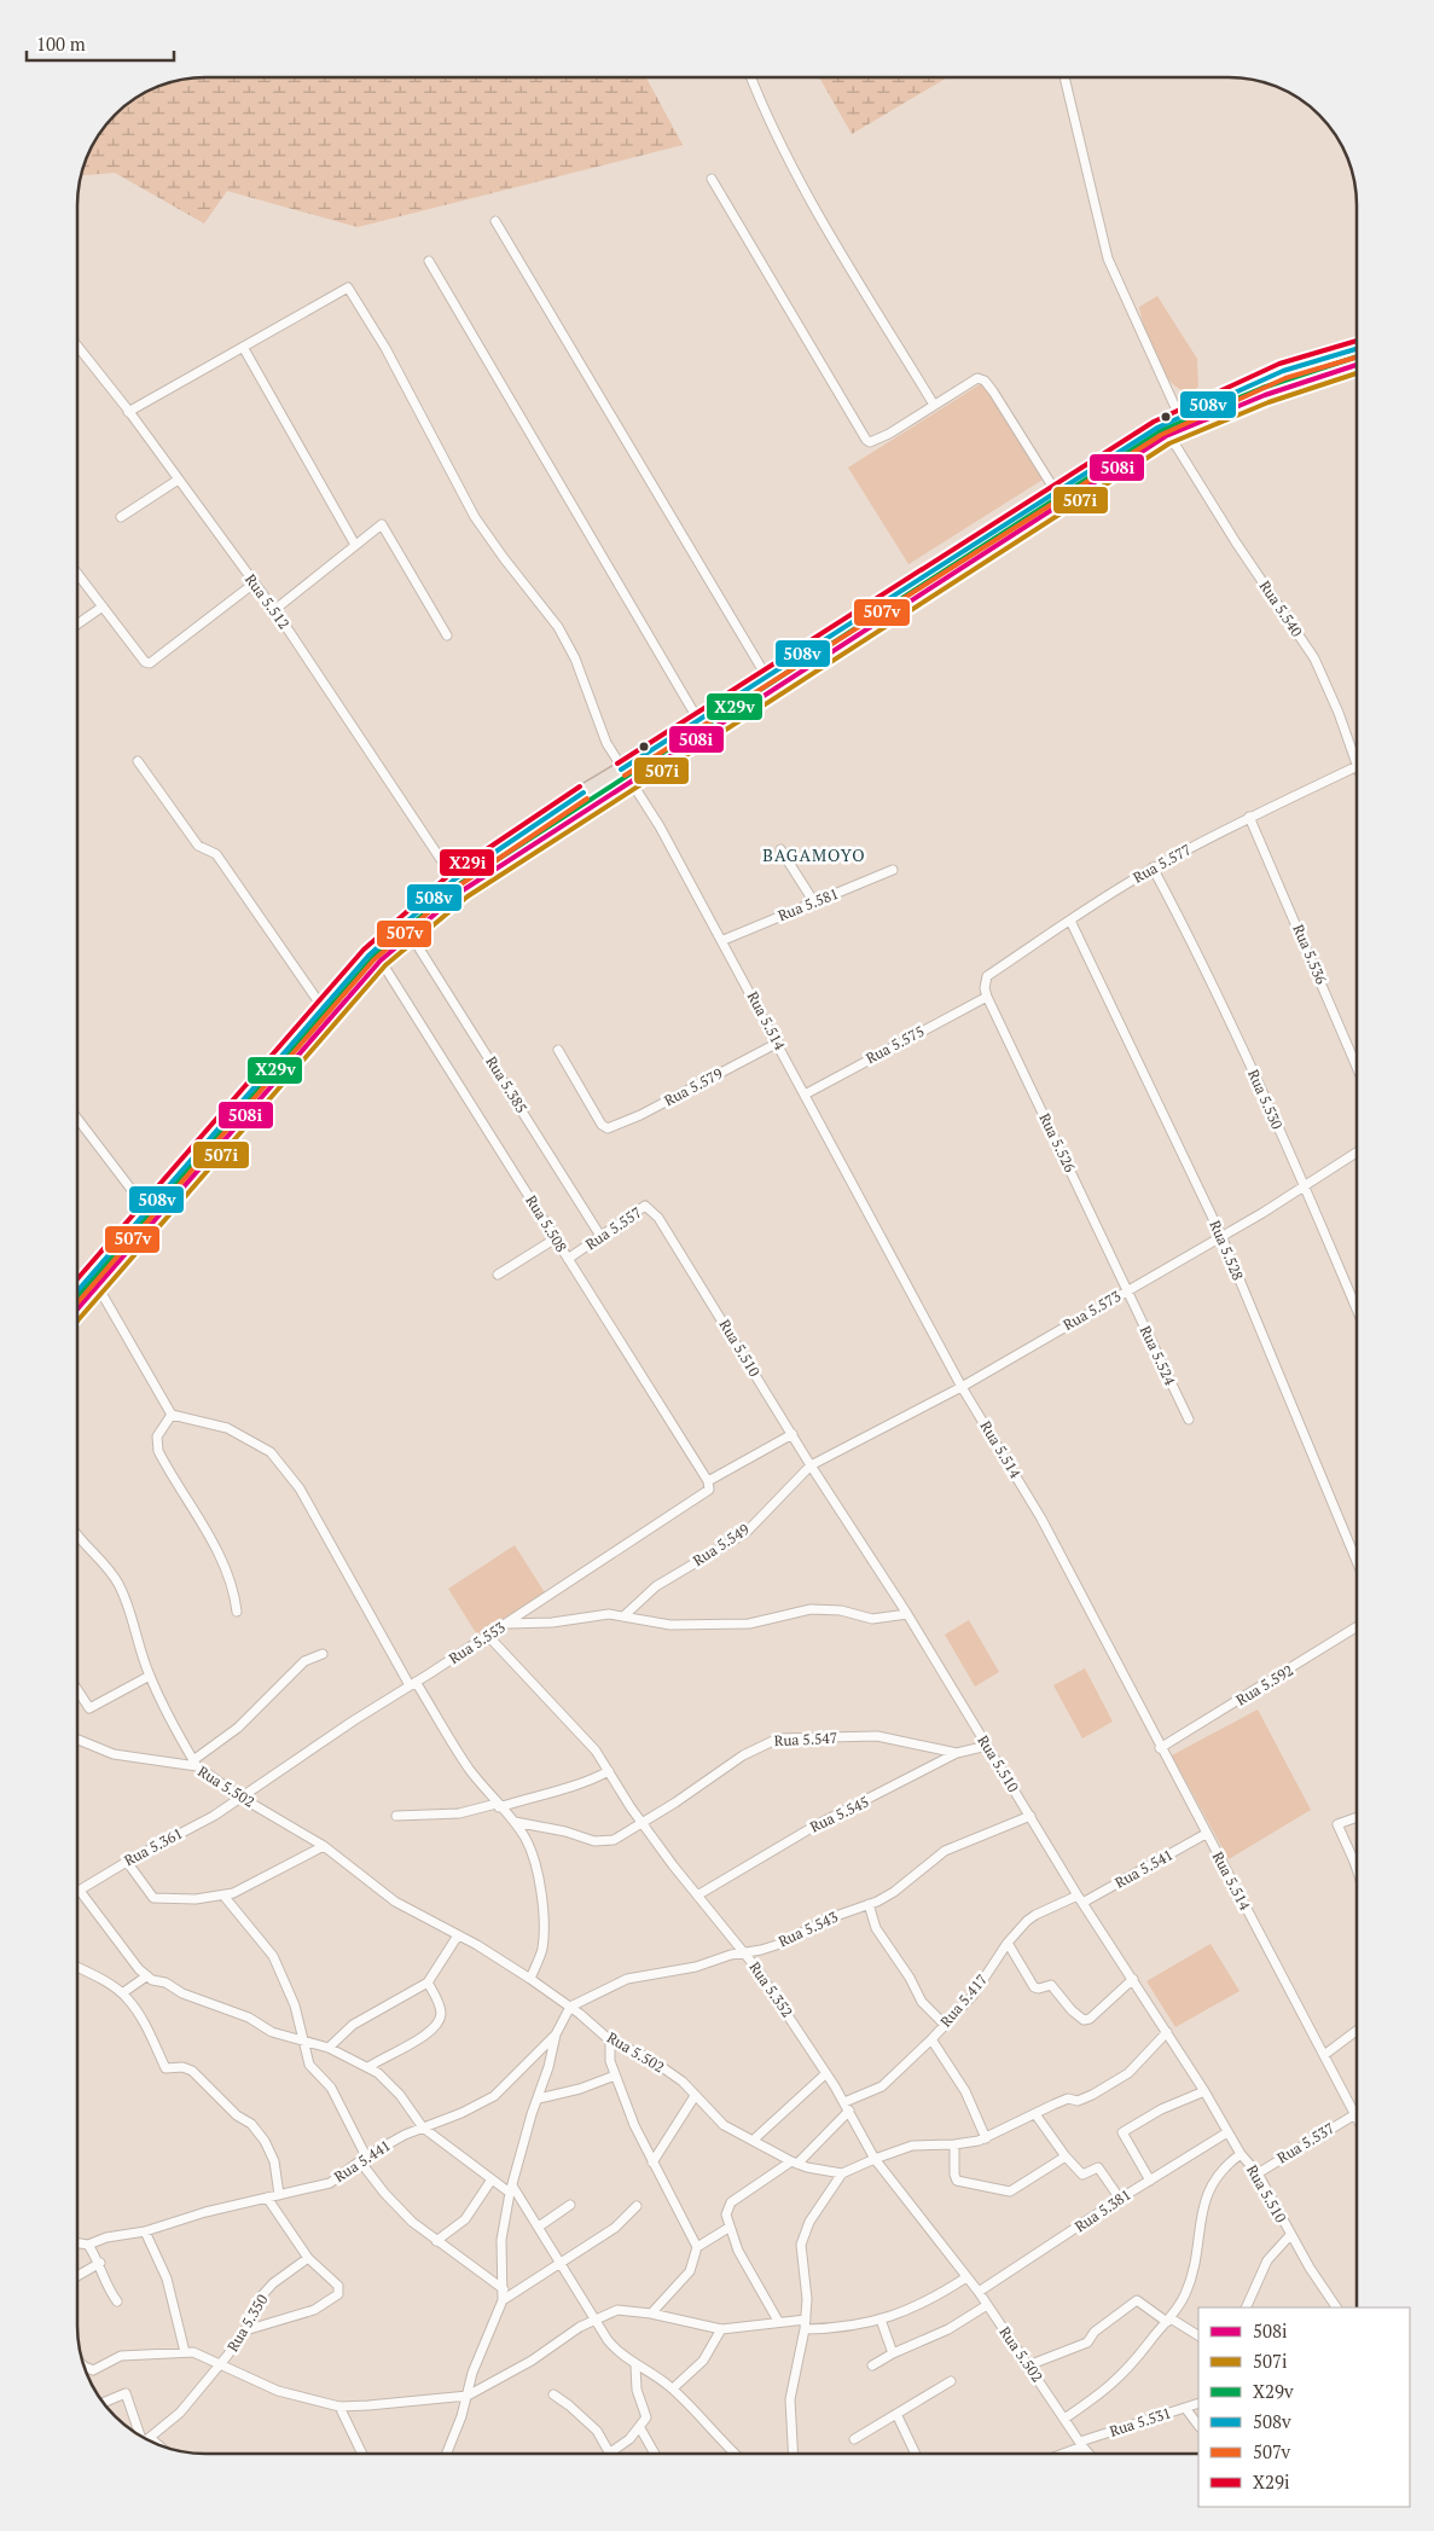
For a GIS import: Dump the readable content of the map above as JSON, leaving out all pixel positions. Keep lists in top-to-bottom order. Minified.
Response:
{"streets":{"street":["Rua 5.512","Rua 5.540","Rua 5.577","Rua 5.581","Rua 5.536","Rua 5.514","Rua 5.575","Rua 5.385","Rua 5.579","Rua 5.530","Rua 5.526","Rua 5.508","Rua 5.557","Rua 5.528","Rua 5.573","Rua 5.510","Rua 5.524","Rua 5.549","Rua 5.553","Rua 5.592","Rua 5.547","Rua 5.502","Rua 5.545","Rua 5.361","Rua 5.541","Rua 5.543","Rua 5.352","Rua 5.417","Rua 5.537","Rua 5.441","Rua 5.381","Rua 5.350","Rua 5.531"]},"crossings":[["Rua 5.540","Rua 5.577"],["Rua 5.577","Rua 5.536"],["Rua 5.577","Rua 5.575"],["Rua 5.577","Rua 5.530"],["Rua 5.577","Rua 5.526"],["Rua 5.577","Rua 5.528"],["Rua 5.581","Rua 5.514"],["Rua 5.514","Rua 5.575"],["Rua 5.514","Rua 5.579"],["Rua 5.514","Rua 5.573"],["Rua 5.514","Rua 5.592"],["Rua 5.514","Rua 5.541"],["Rua 5.514","Rua 5.537"],["Rua 5.575","Rua 5.526"],["Rua 5.385","Rua 5.557"],["Rua 5.530","Rua 5.573"],["Rua 5.526","Rua 5.573"],["Rua 5.526","Rua 5.524"],["Rua 5.508","Rua 5.557"],["Rua 5.508","Rua 5.553"],["Rua 5.557","Rua 5.510"],["Rua 5.528","Rua 5.573"],["Rua 5.573","Rua 5.510"],["Rua 5.573","Rua 5.524"],["Rua 5.573","Rua 5.549"],["Rua 5.510","Rua 5.549"],["Rua 5.510","Rua 5.553"],["Rua 5.510","Rua 5.545"],["Rua 5.510","Rua 5.541"],["Rua 5.510","Rua 5.543"],["Rua 5.510","Rua 5.417"],["Rua 5.510","Rua 5.537"],["Rua 5.510","Rua 5.381"],["Rua 5.553","Rua 5.502"],["Rua 5.553","Rua 5.361"],["Rua 5.547","Rua 5.545"],["Rua 5.547","Rua 5.352"],["Rua 5.502","Rua 5.361"],["Rua 5.502","Rua 5.543"],["Rua 5.502","Rua 5.352"],["Rua 5.502","Rua 5.381"],["Rua 5.502","Rua 5.531"],["Rua 5.545","Rua 5.352"],["Rua 5.541","Rua 5.417"],["Rua 5.543","Rua 5.352"],["Rua 5.352","Rua 5.417"]],"districts":["BAGAMOYO"],"lines":["transit line X29i","transit line 508v","transit line X29v","transit line 507v","transit line 508i","transit line 507i"],"legend":["508i","507i","X29v","508v","507v","X29i"],"scale_bar":"100 m"}
